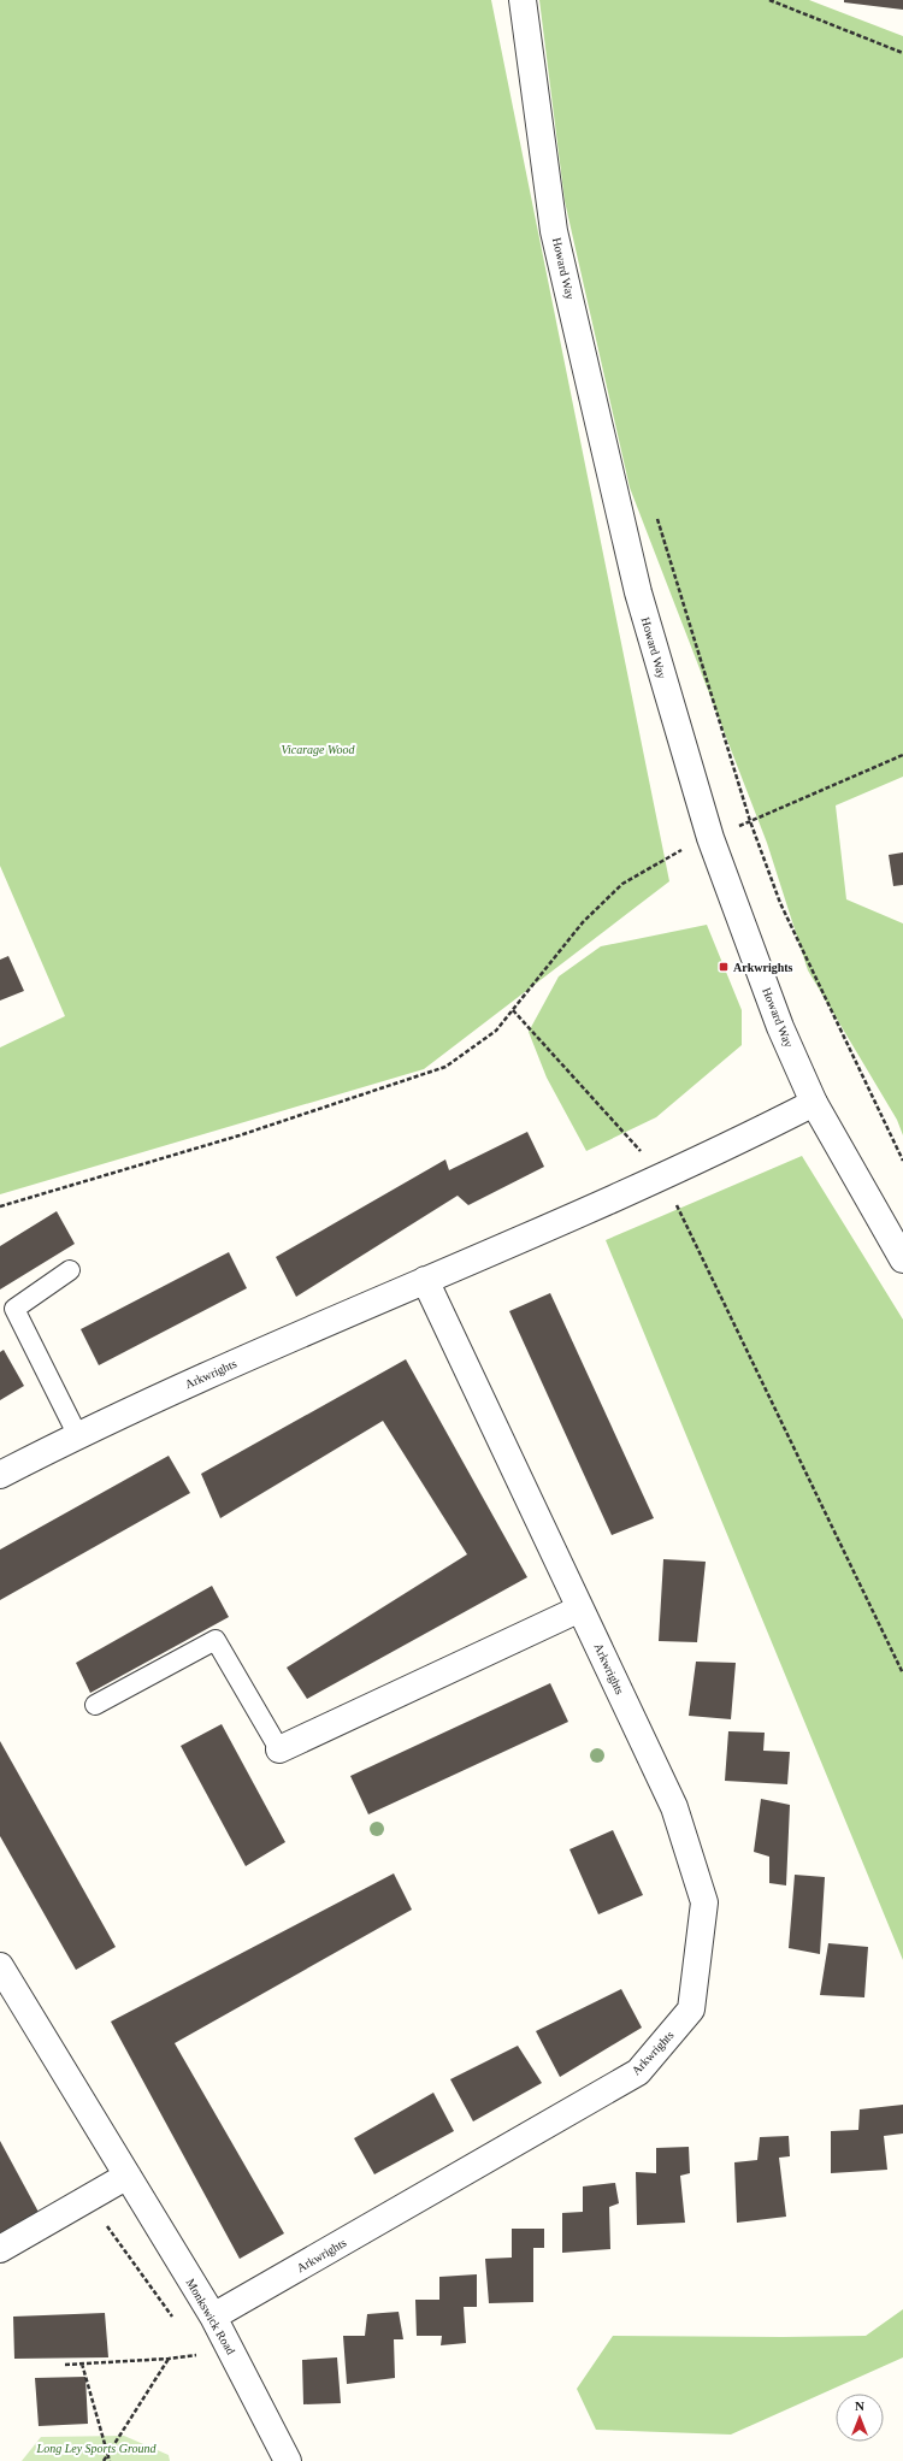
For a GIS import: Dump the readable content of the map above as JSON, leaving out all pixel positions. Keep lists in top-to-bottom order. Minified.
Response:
{"streets":{"street":["Howard Way","Arkwrights","Monkswick Road"]},"crossings":[["Howard Way","Arkwrights"],["Arkwrights","Monkswick Road"]],"parks":["Vicarage Wood","Long Ley Sports Ground"],"places":{"transit":["Arkwrights"]},"north":"top"}
